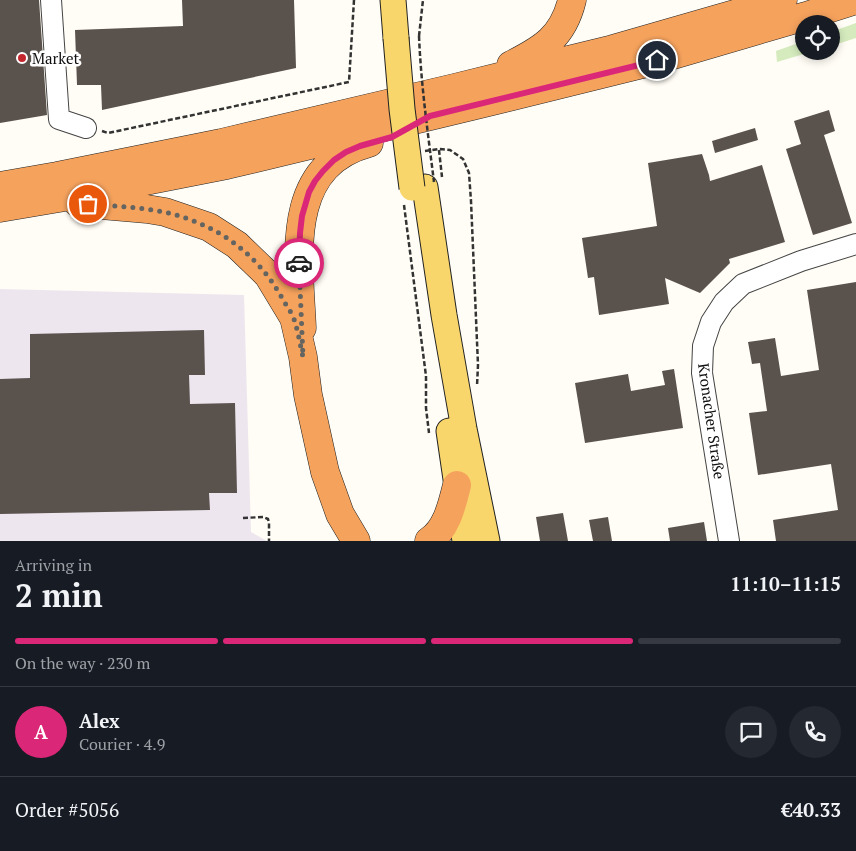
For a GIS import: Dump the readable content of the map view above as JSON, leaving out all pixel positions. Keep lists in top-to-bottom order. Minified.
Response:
{"streets":{"street":["Kronacher Straße"]},"places":["Market"],"page":{"heading":["2 min","Arriving in","11:10–11:15"],"panel":["Alex","Courier · 4.9","Order #5056","€40.33"],"bar":"On the way · 230 m","round":"A"}}
